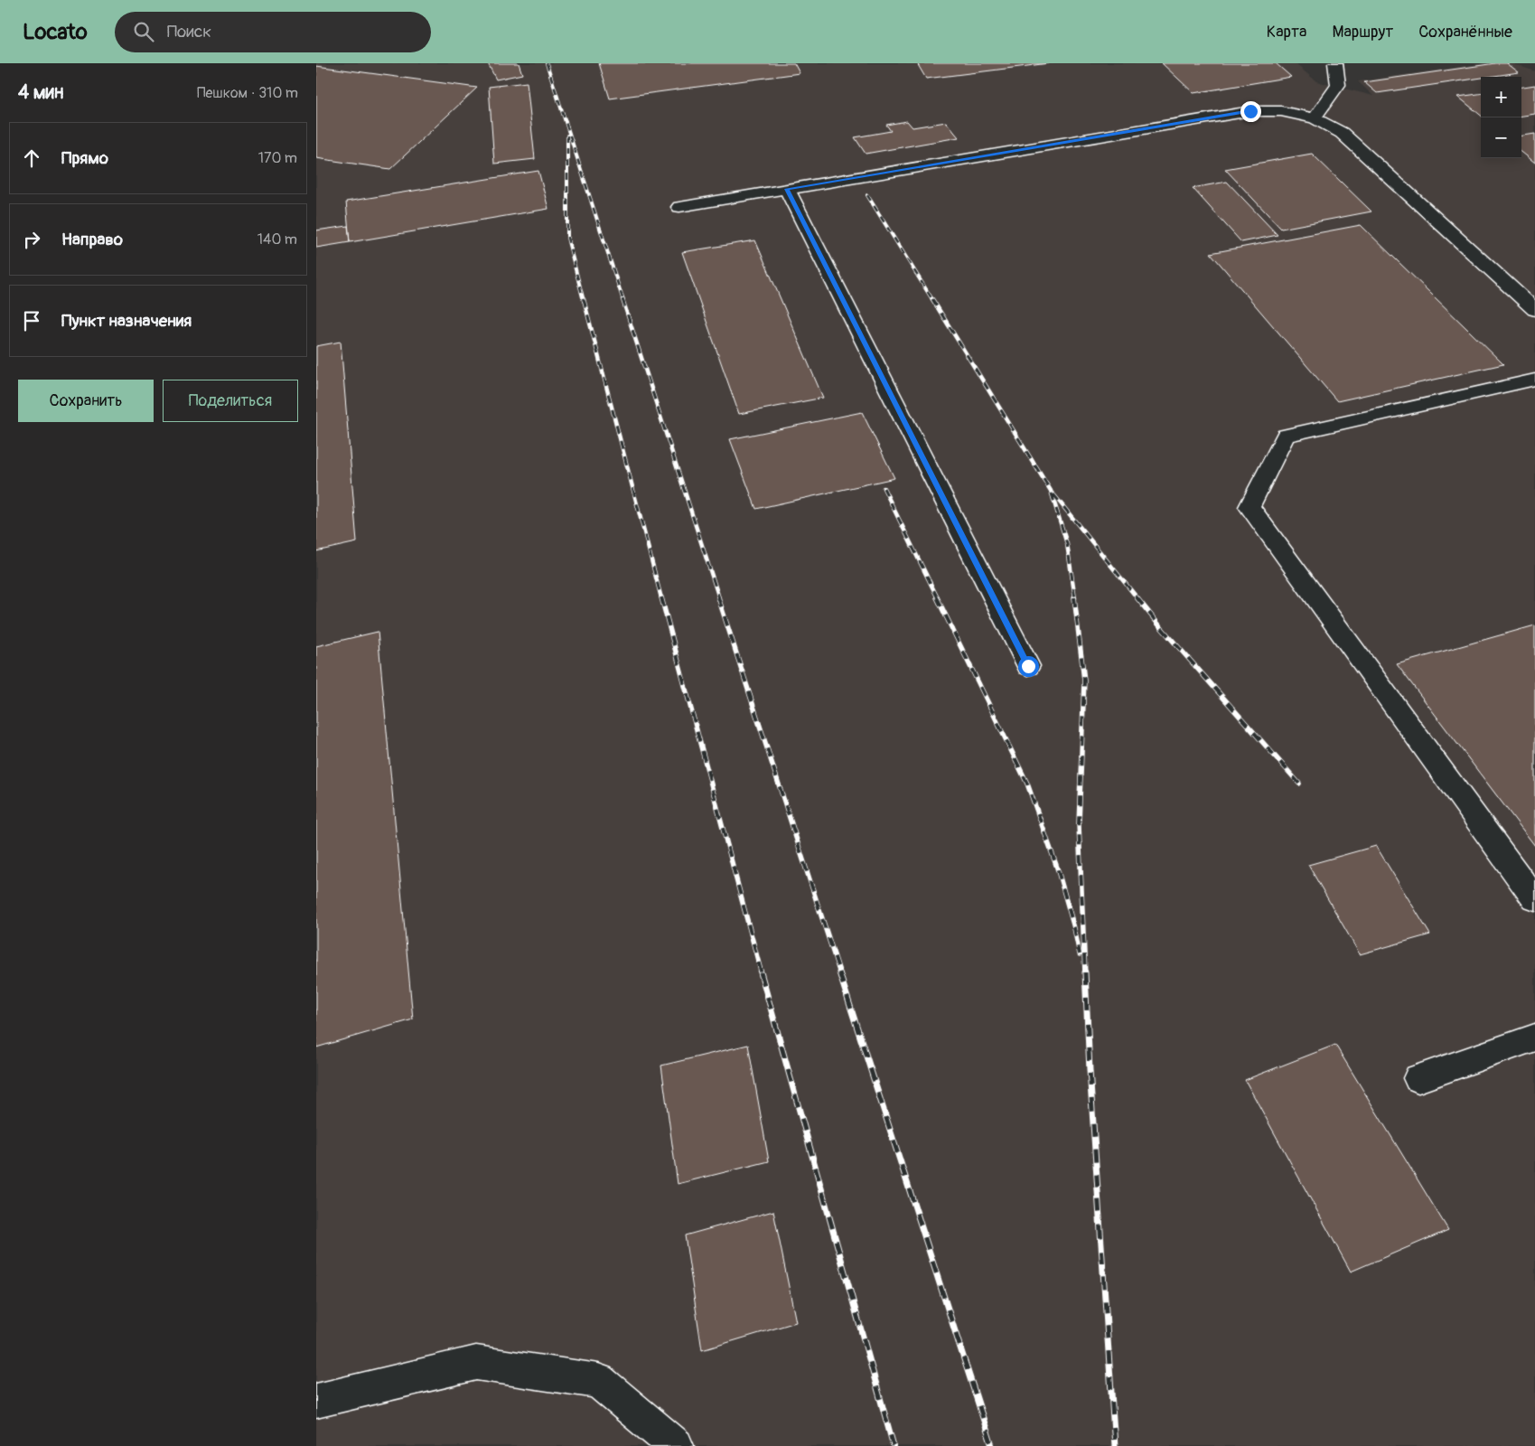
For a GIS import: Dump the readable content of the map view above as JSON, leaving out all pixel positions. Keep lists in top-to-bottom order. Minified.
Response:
{"page":{"header":"Locato","search":"Поиск","nav":["Карта","Маршрут","Сохранённые"],"heading":["4 мин","Пешком · 310 m"],"map_buttons":["+","−"],"list":[["Прямо","170 m"],["Направо","140 m"],"Пункт назначения"],"buttons":["Сохранить","Поделиться"]}}
